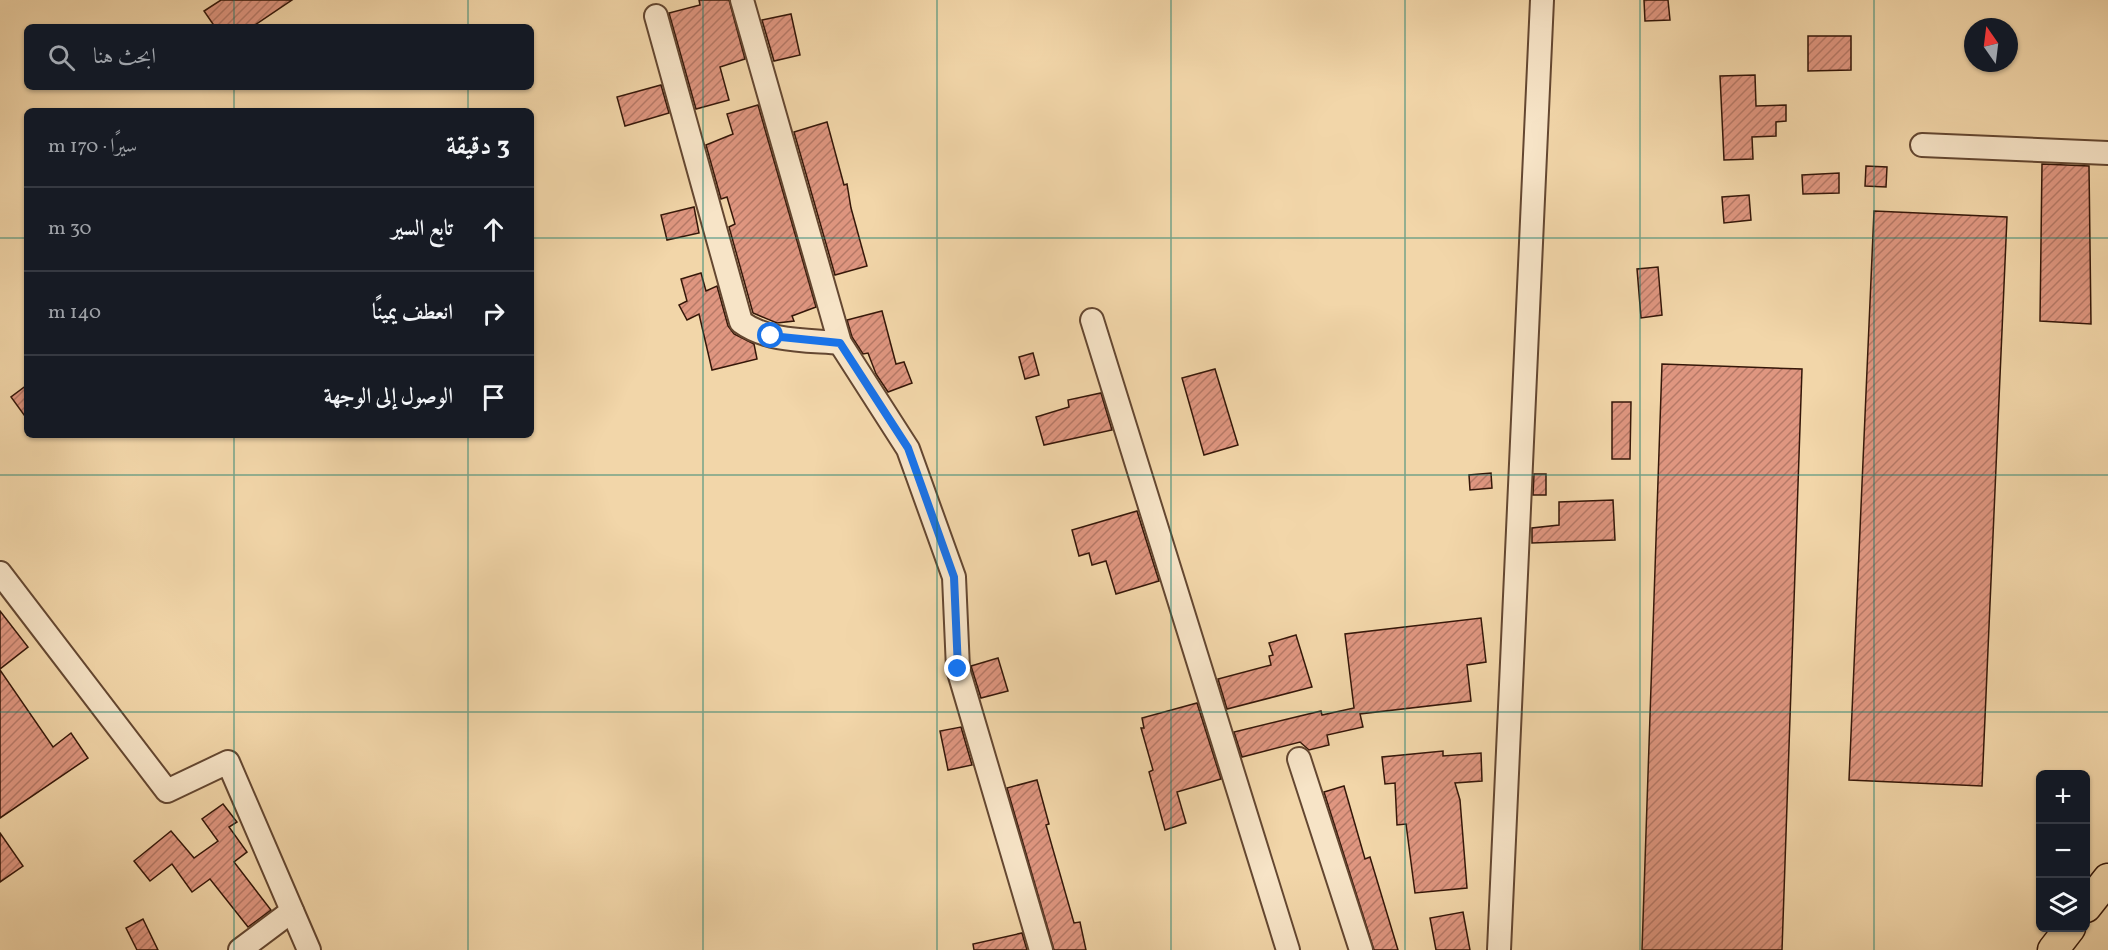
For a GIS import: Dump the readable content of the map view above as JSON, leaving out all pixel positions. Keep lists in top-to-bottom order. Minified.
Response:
{"north":"top","page":{"search":"ابحث هنا","heading":["3 دقيقة","سيرًا · 170 m"],"list":[["تابع السير","30 m"],["انعطف يمينًا","140 m"],"الوصول إلى الوجهة"],"map_buttons":["+","−"]}}
